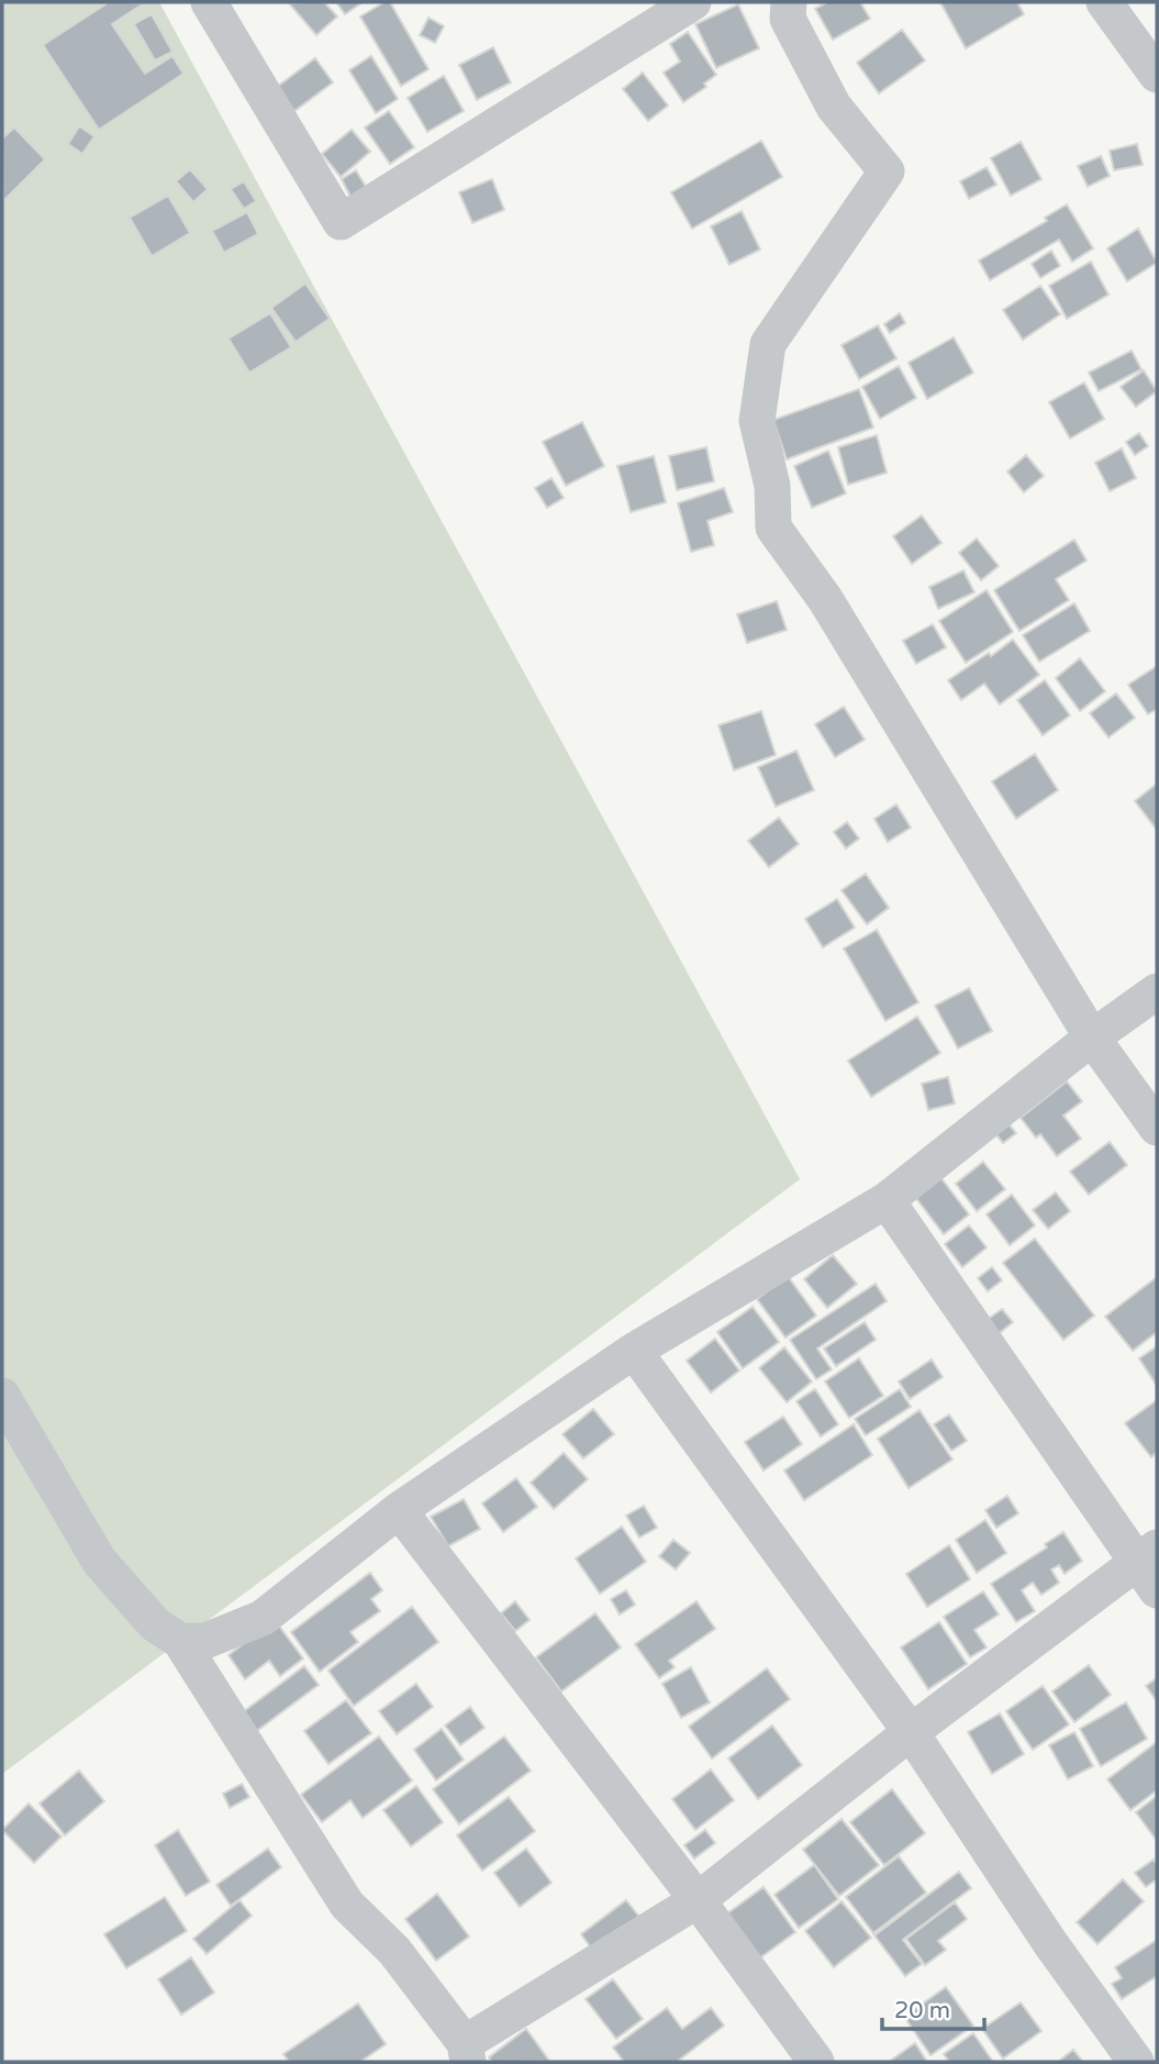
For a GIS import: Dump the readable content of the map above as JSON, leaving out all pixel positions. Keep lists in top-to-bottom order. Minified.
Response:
{"scale_bar":"20 m"}
